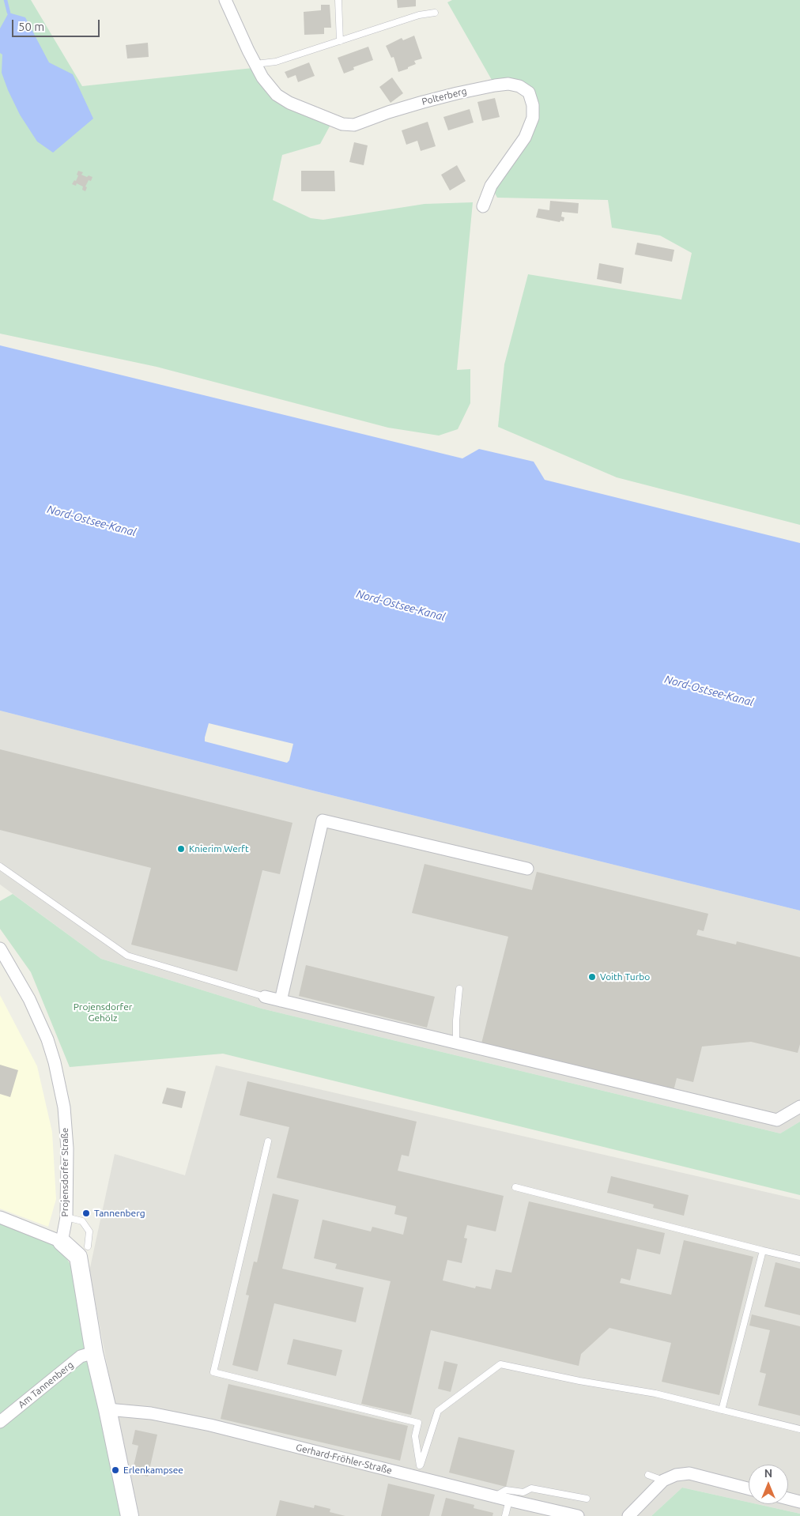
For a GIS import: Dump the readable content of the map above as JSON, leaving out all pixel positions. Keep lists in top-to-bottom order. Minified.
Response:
{"streets":{"street":["Polterberg","Projensdorfer Straße","Am Tannenberg","Gerhard-Fröhler-Straße"]},"water":["Nord-Ostsee-Kanal"],"parks":["Projensdorfer Gehölz"],"places":["Knierim Werft","Voith Turbo","Tannenberg","Erlenkampsee"],"scale_bar":"50 m","north":"top"}
